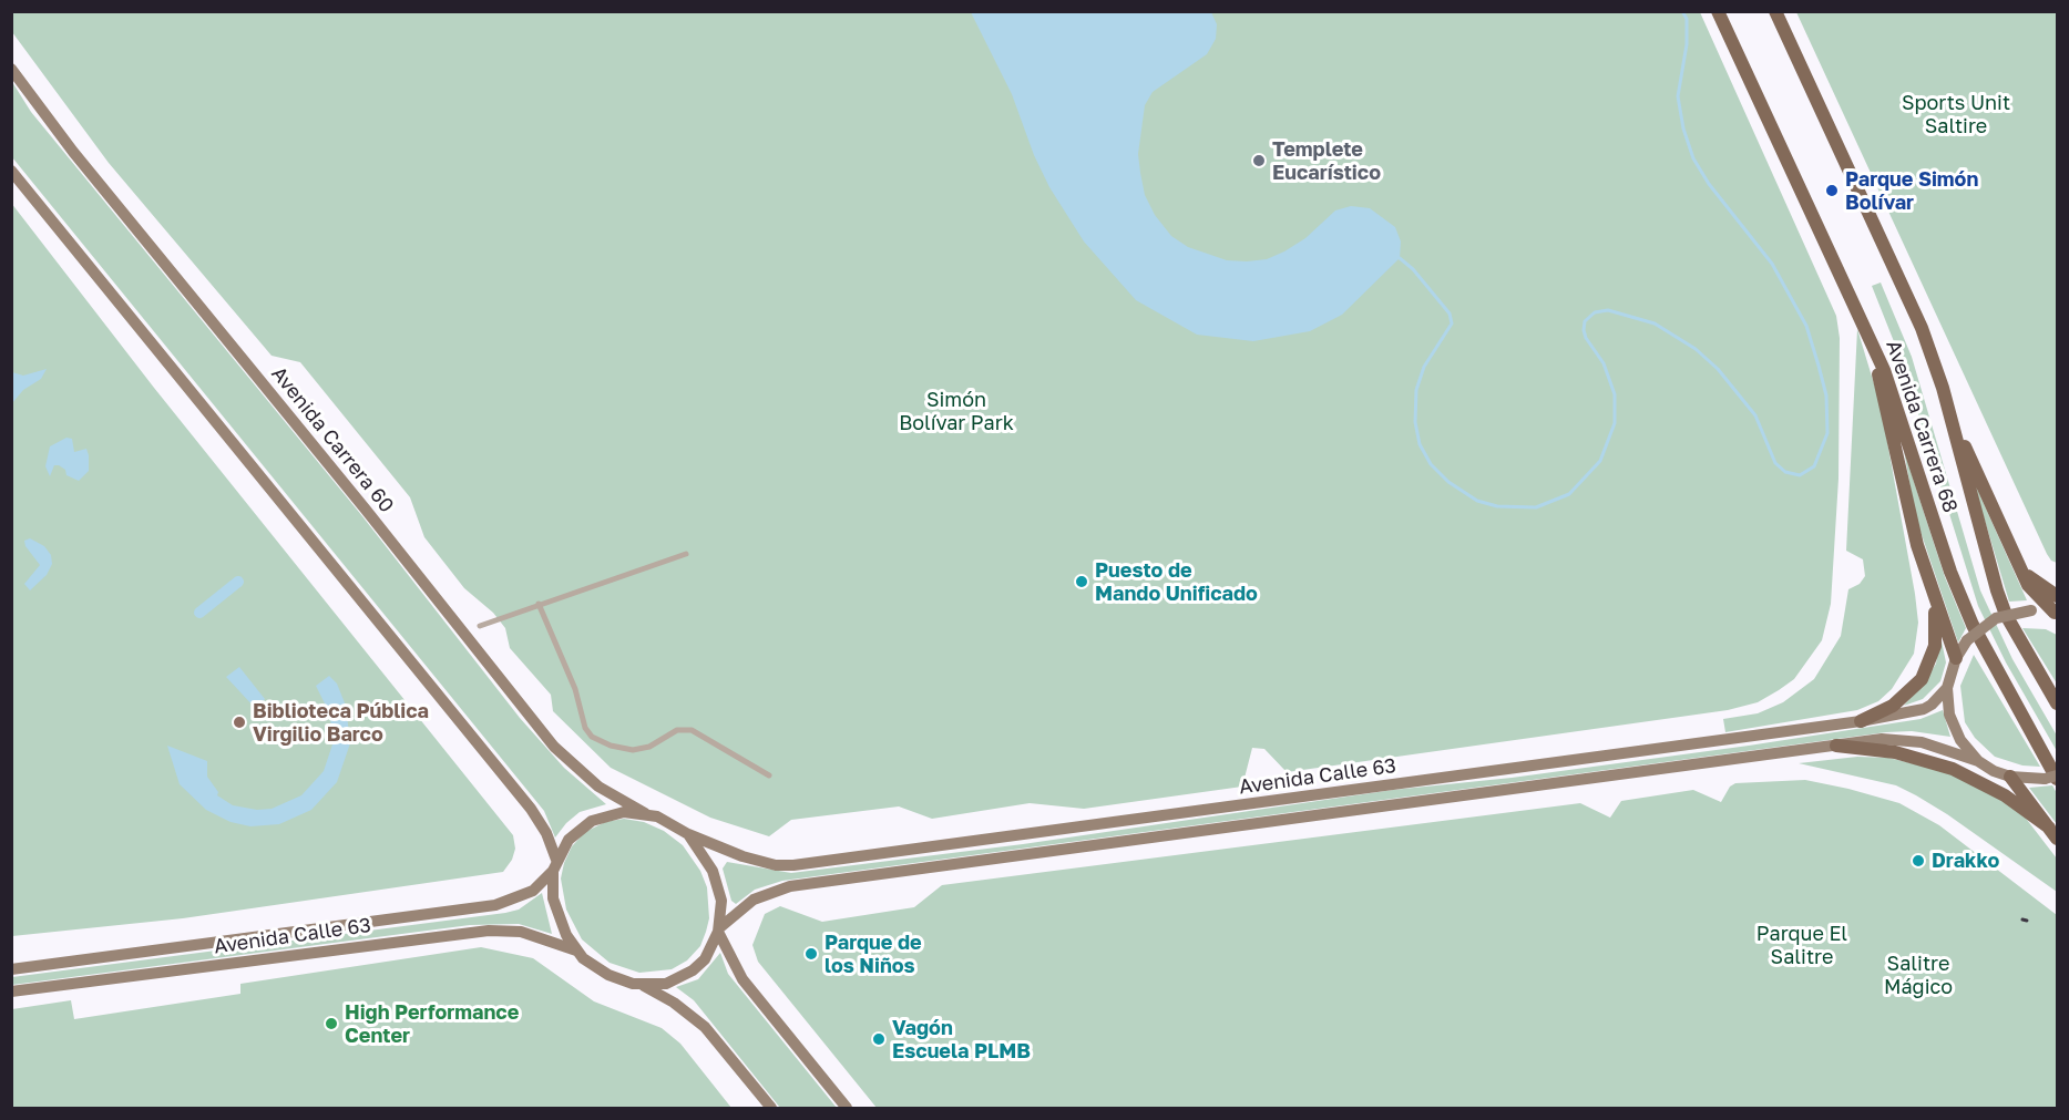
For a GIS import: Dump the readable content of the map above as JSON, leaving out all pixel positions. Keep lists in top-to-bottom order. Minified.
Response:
{"streets":{"main road":["Avenida Carrera 68","Avenida Carrera 60","Avenida Calle 63"]},"crossings":[["Avenida Carrera 60","Avenida Calle 63"]],"parks":["Sports Unit Saltire","Simón Bolívar Park","Parque El Salitre","Salitre Mágico"],"places":["Templete Eucarístico","Parque Simón Bolívar","Puesto de Mando Unificado","Biblioteca Pública Virgilio Barco","Drakko","Parque de los Niños","High Performance Center","Vagón Escuela PLMB"]}
